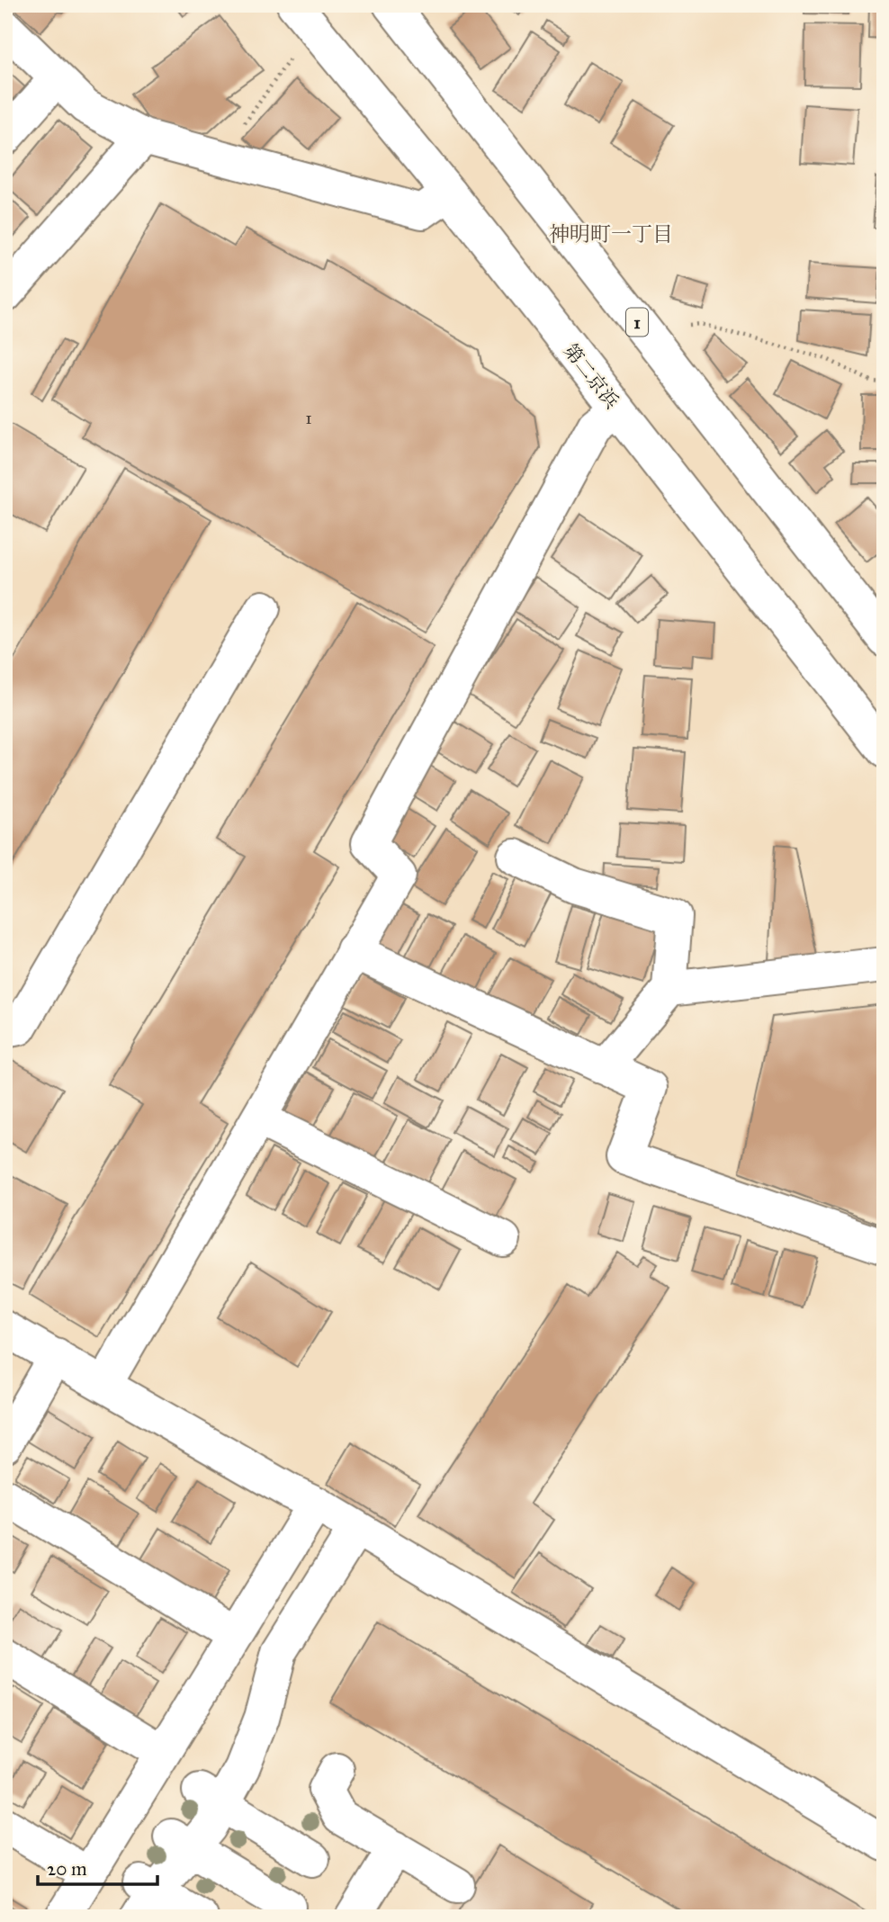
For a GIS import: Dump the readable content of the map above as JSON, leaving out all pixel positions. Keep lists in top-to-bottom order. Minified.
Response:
{"streets":{"main road":["1","第二京浜"]},"districts":["神明町一丁目"],"house_numbers":["1"],"scale_bar":"20 m"}
